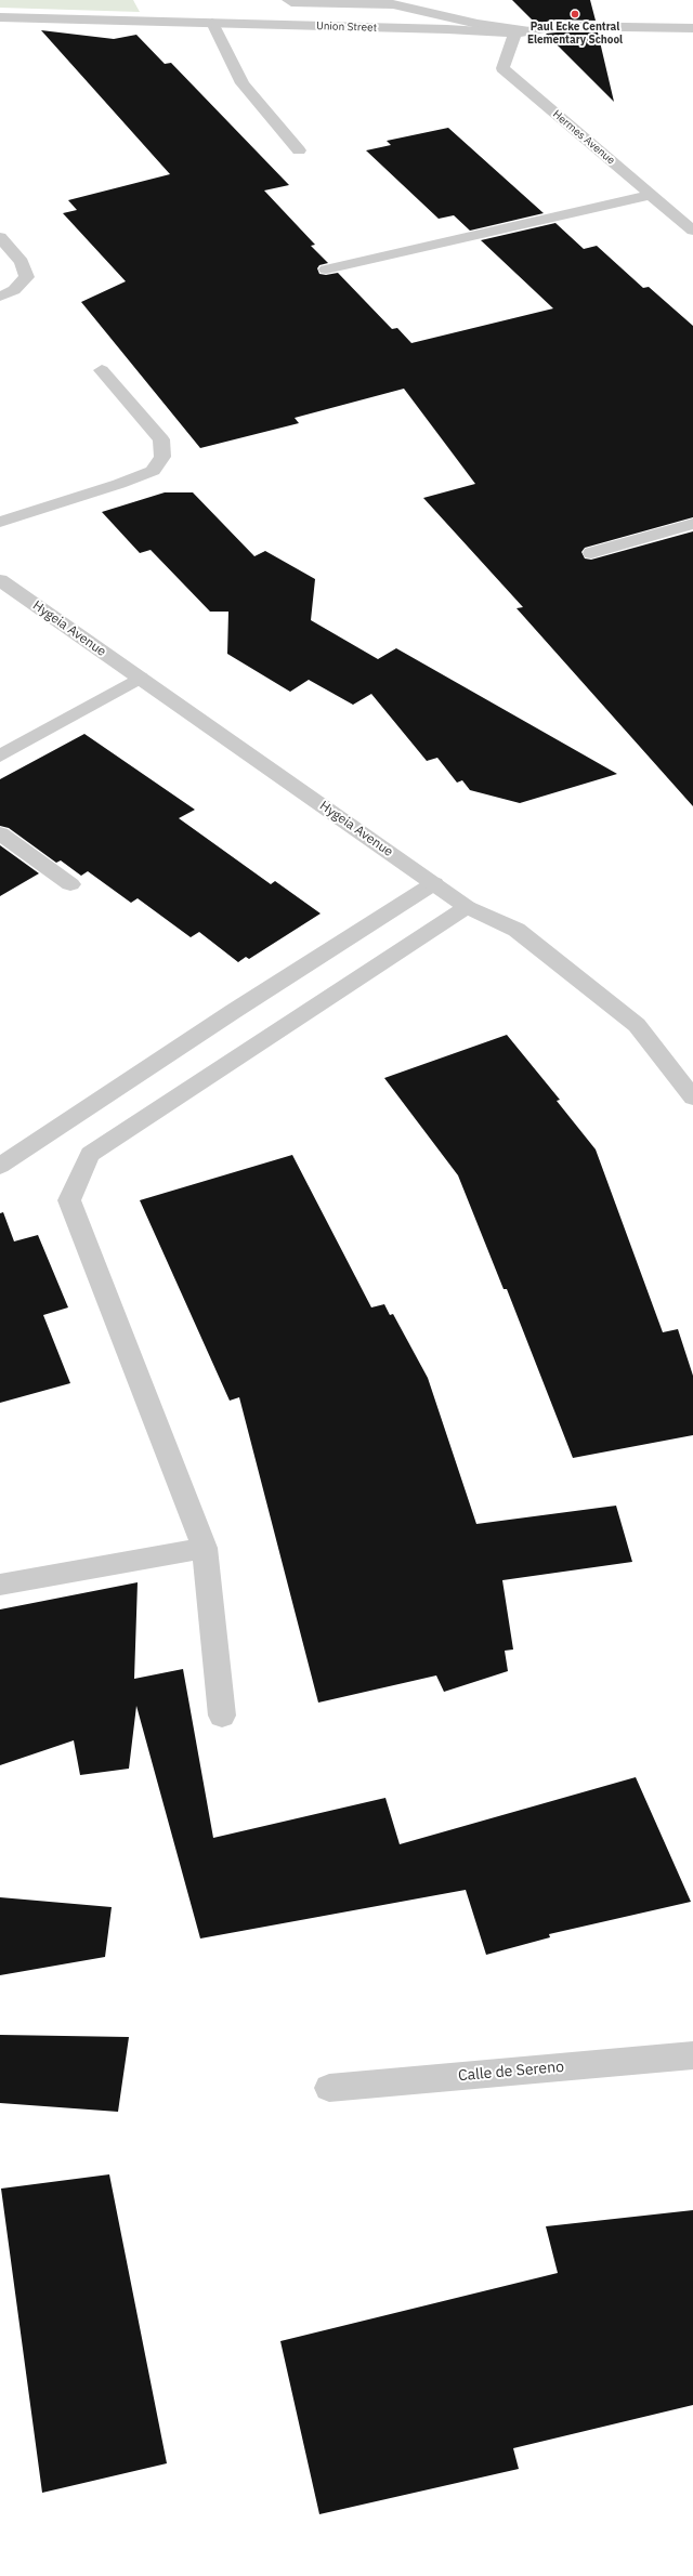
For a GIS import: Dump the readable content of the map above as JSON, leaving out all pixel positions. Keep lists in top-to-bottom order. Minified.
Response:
{"streets":{"street":["Union Street","Hermes Avenue","Hygeia Avenue","Calle de Sereno"]},"crossings":[["Union Street","Hermes Avenue"]],"places":["Paul Ecke Central Elementary School"]}
